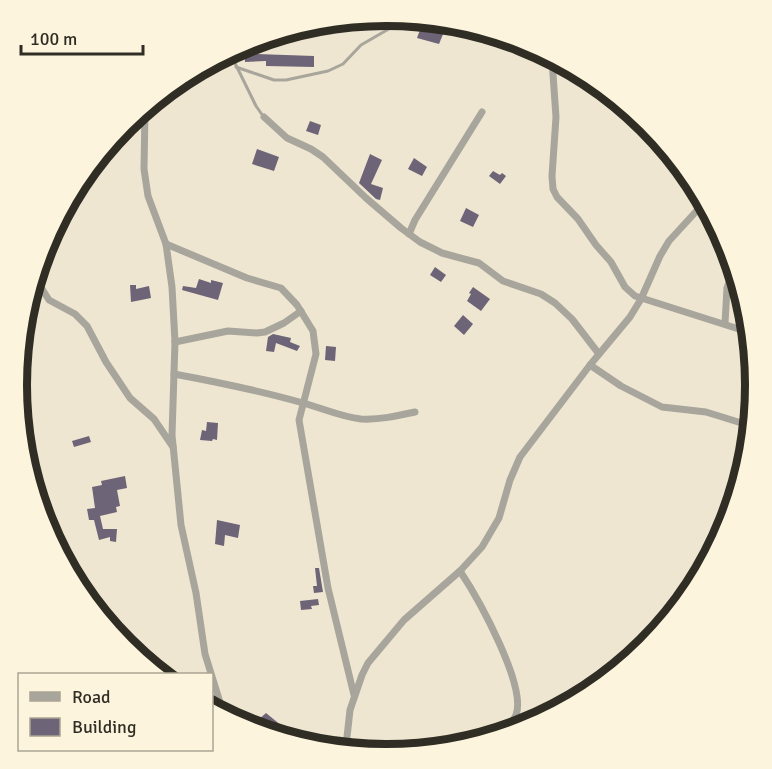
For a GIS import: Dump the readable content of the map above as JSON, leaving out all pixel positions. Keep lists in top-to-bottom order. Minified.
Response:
{"legend":["Road","Building"],"scale_bar":"100 m"}
